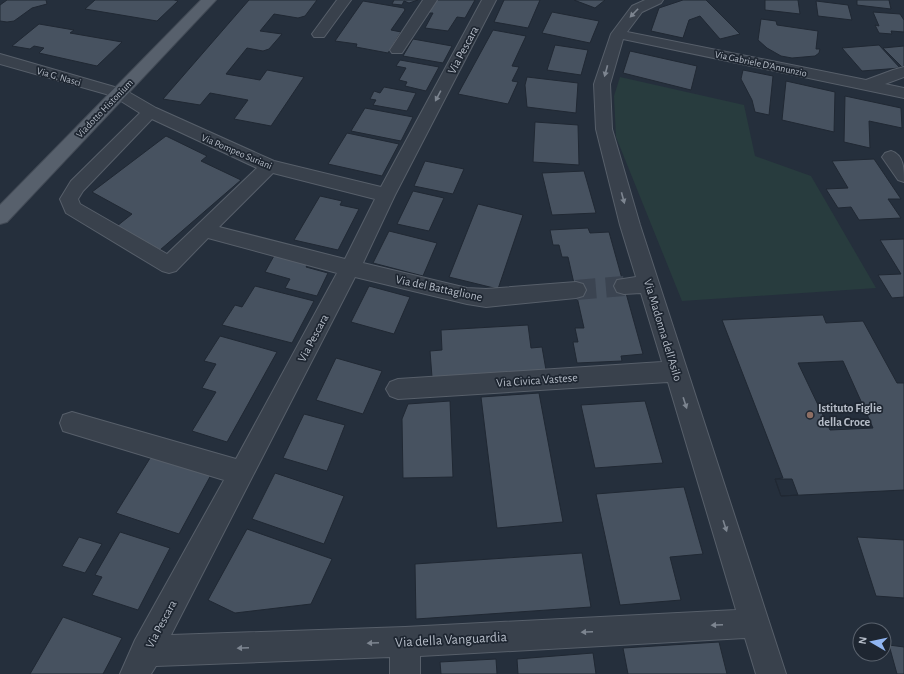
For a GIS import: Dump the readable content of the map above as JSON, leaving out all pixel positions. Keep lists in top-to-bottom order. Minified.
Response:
{"streets":{"main road":["Viadotto Histonium"],"street":["Via Pescara","Via Gabriele D'Annunzio","Via G. Nasci","Via Pompeo Suriani","Via del Battaglione","Via Madonna dell'Asilo","Via Civica Vastese","Via della Vanguardia"]},"crossings":[["Via Pescara","Via Pompeo Suriani"],["Via Pescara","Via del Battaglione"],["Via Pescara","Via della Vanguardia"],["Via Gabriele D'Annunzio","Via Madonna dell'Asilo"],["Via G. Nasci","Viadotto Histonium"],["Via G. Nasci","Via Pompeo Suriani"],["Viadotto Histonium","Via Pompeo Suriani"],["Via Madonna dell'Asilo","Via Civica Vastese"],["Via Madonna dell'Asilo","Via della Vanguardia"]],"one_way":["Via Madonna dell'Asilo","Via della Vanguardia"],"places":["Istituto Figlie della Croce"],"north":"left"}
